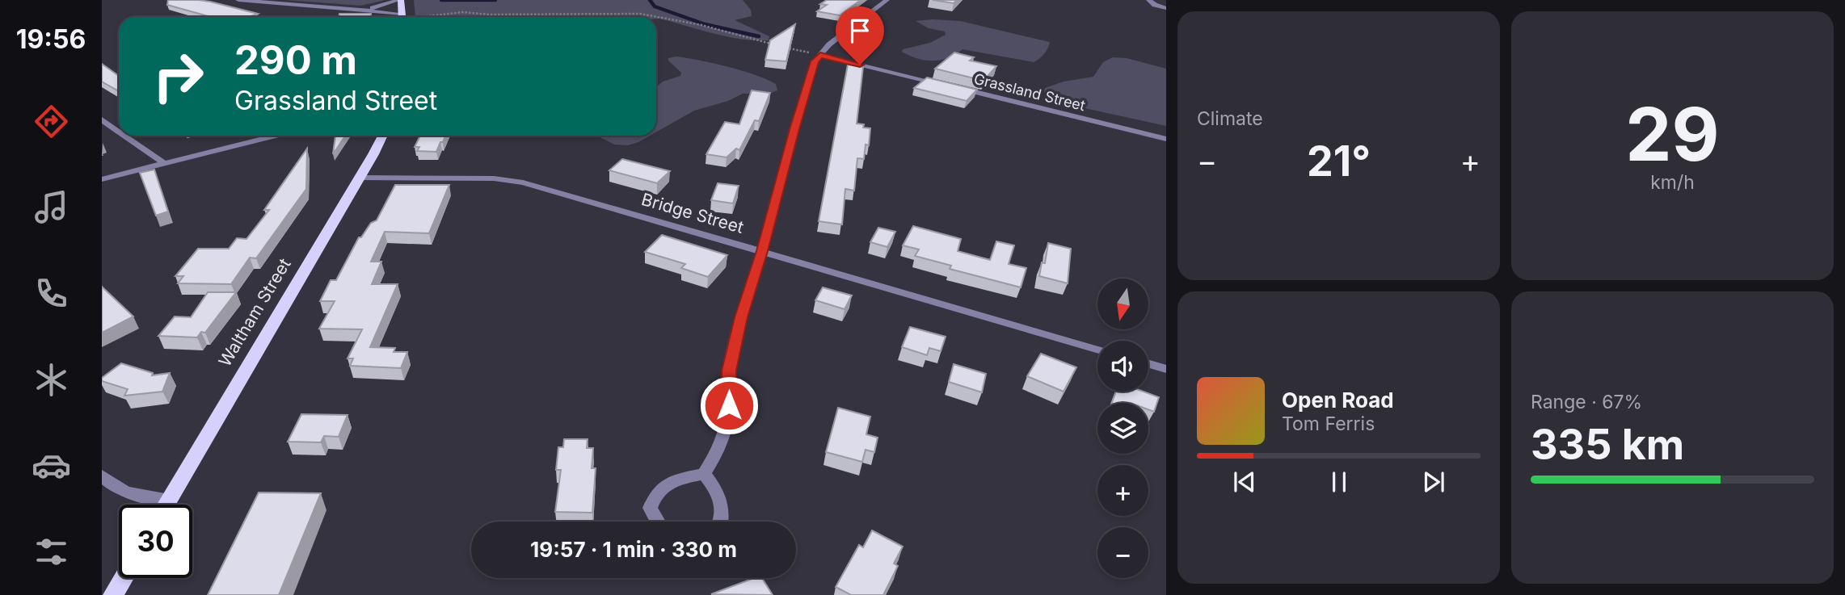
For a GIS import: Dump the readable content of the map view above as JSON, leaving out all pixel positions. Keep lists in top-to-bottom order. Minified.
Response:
{"streets":{"main road":["Waltham Street"],"street":["Grassland Street","Bridge Street"]},"crossings":[["Bridge Street","Waltham Street"]],"north":"bottom","page":{"tabs":"19:56","tile":["Climate",["29","km/h"],["Range · 67%","335 km"]],"turn":["290 m","Grassland Street"],"heat":["−","21°","+"],"map_buttons":["+","−"],"song":["Open Road","Tom Ferris"],"limit":"30","trip":"19:57 · 1 min · 330 m"}}
